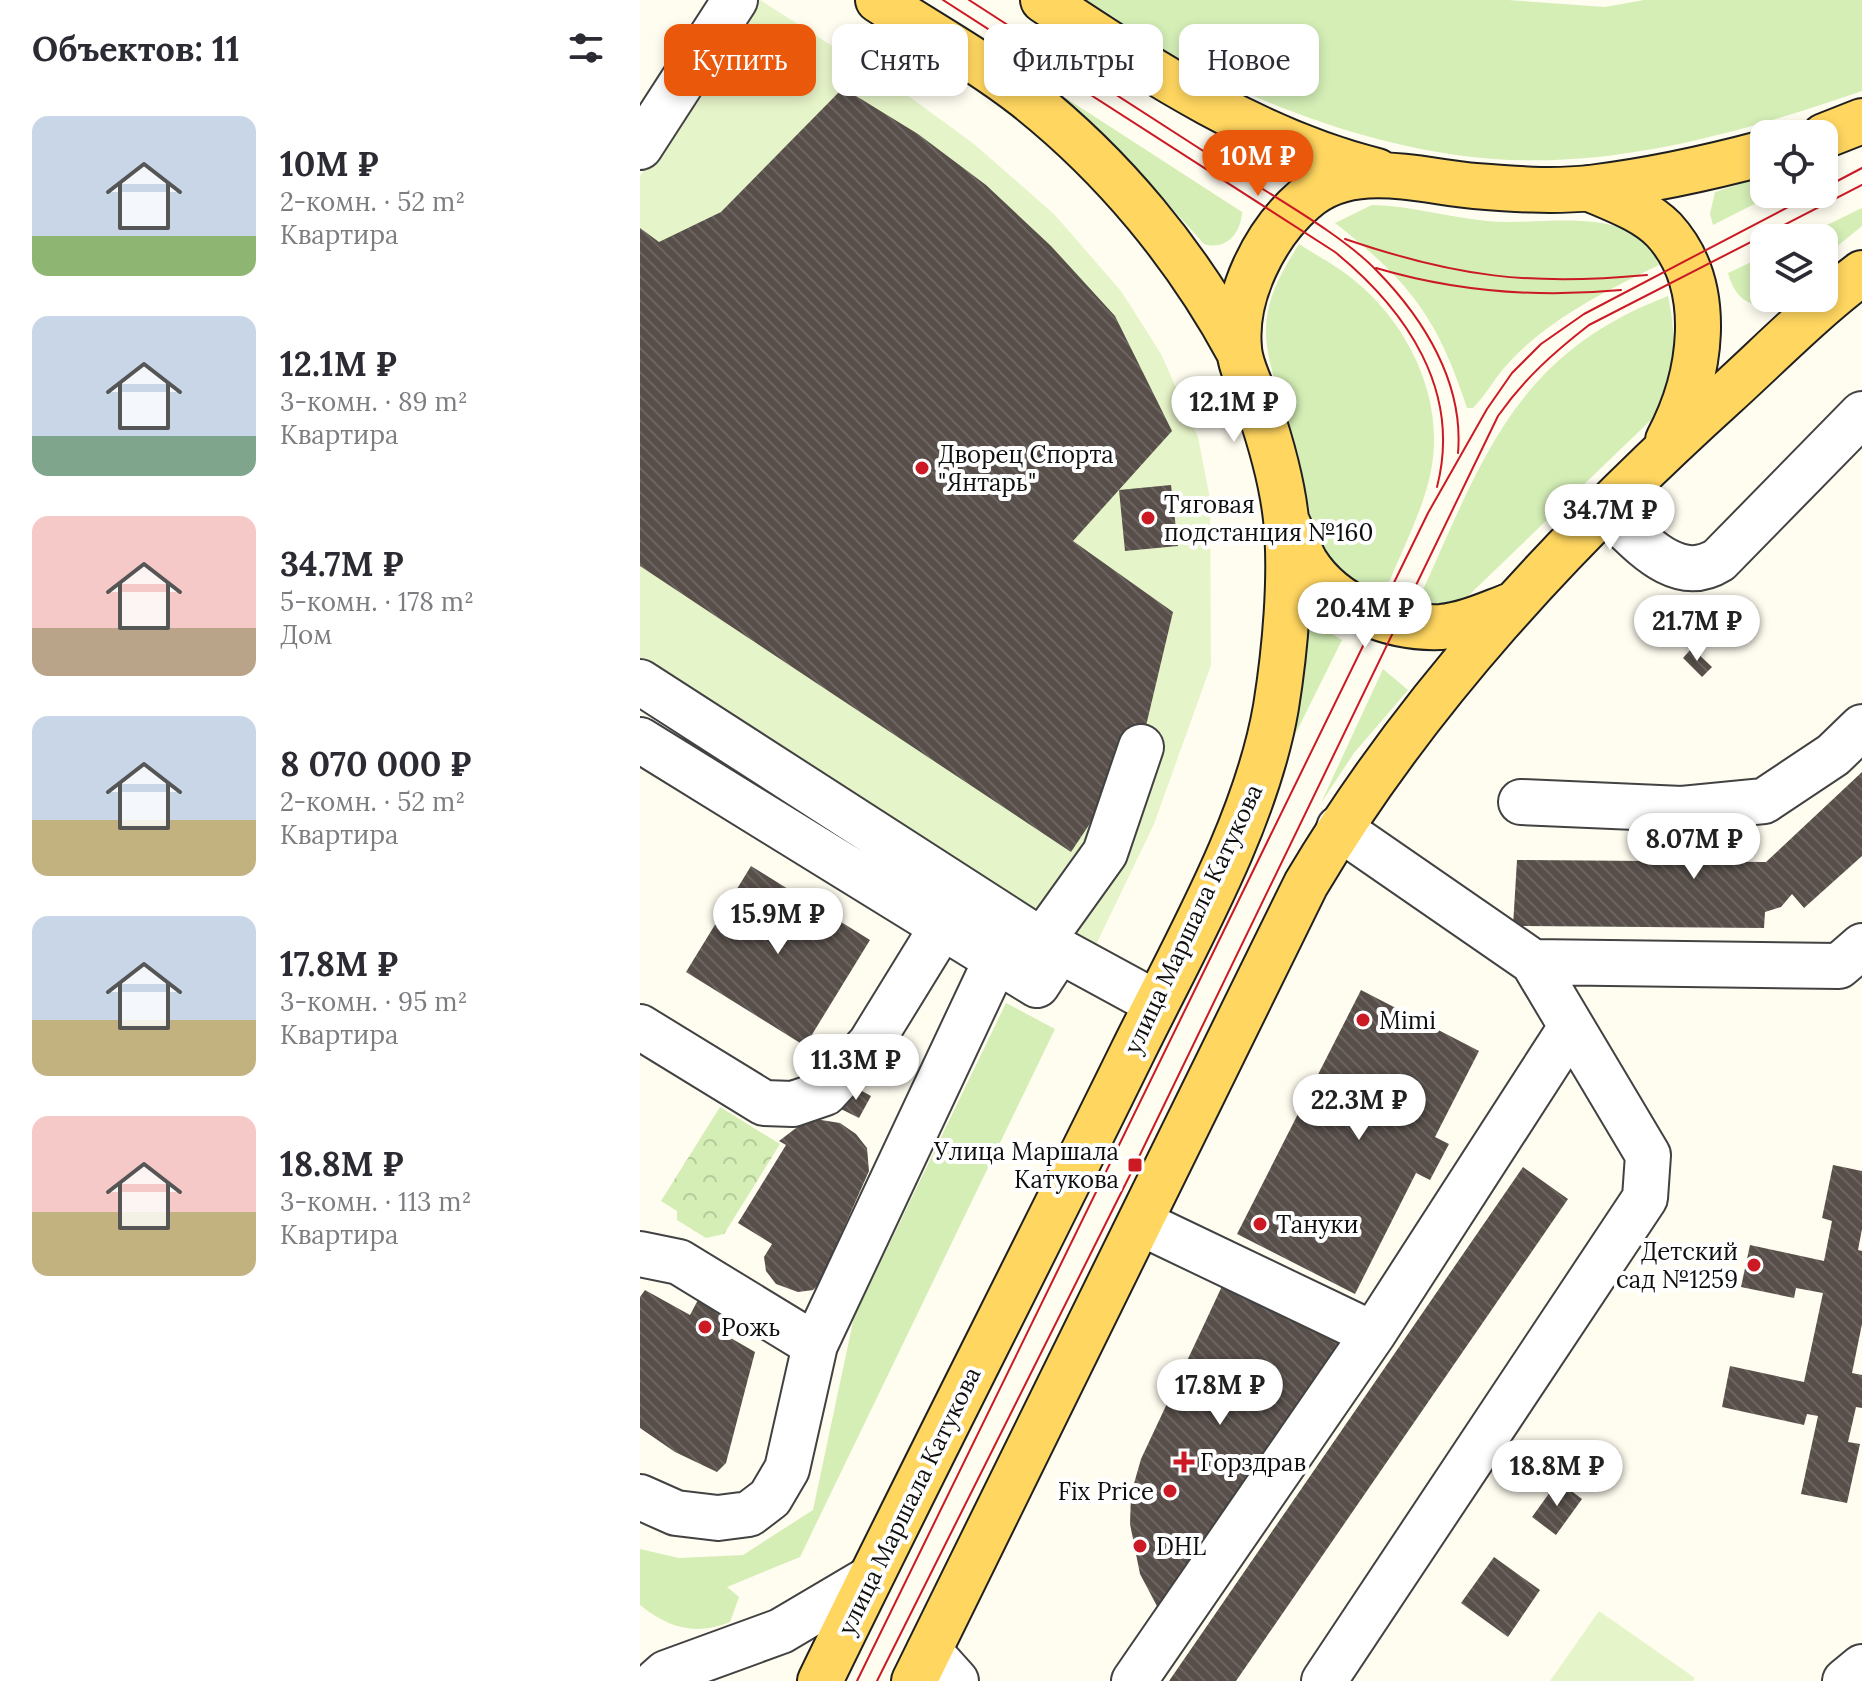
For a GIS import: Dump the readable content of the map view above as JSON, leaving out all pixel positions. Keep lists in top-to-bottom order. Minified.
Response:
{"streets":{"main road":["улица Маршала Катукова"]},"places":{"other":["Дворец Спорта \"Янтарь\"","Тяговая подстанция №160","Mimi","Тануки","Детский сад №1259","Рожь","Fix Price","DHL"],"transit":["Улица Маршала Катукова"],"health":["Горздрав"]},"page":{"heading":"Объектов: 11","chip":["Купить","Снять","Фильтры","Новое"],"list":[{"name":"10M ₽","note":"2-комн. · 52 m² · Квартира"},{"name":"12.1M ₽","note":"3-комн. · 89 m² · Квартира"},{"name":"34.7M ₽","note":"5-комн. · 178 m² · Дом"},{"name":"8 070 000 ₽","note":"2-комн. · 52 m² · Квартира"},{"name":"17.8M ₽","note":"3-комн. · 95 m² · Квартира"},{"name":"18.8M ₽","note":"3-комн. · 113 m² · Квартира"}],"price":["10M ₽","12.1M ₽","34.7M ₽","20.4M ₽","21.7M ₽","8.07M ₽","15.9M ₽","11.3M ₽","22.3M ₽","17.8M ₽","18.8M ₽"]}}
